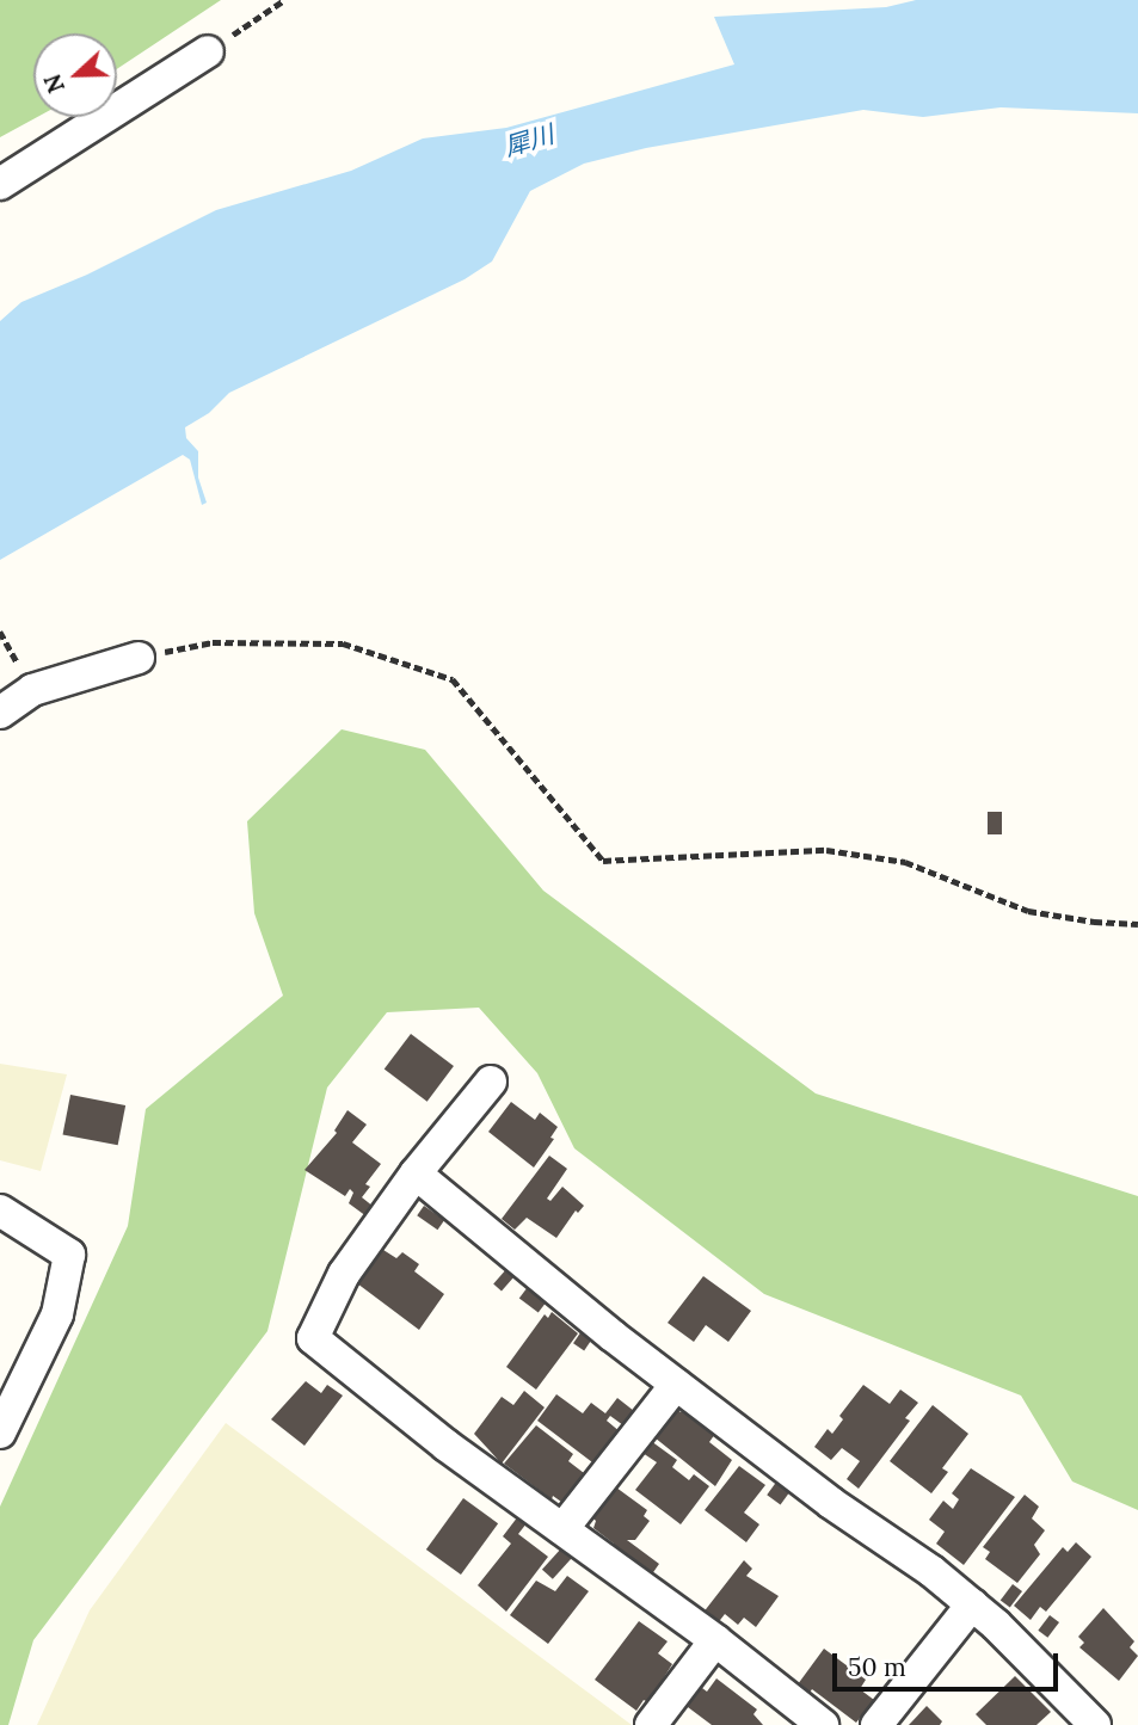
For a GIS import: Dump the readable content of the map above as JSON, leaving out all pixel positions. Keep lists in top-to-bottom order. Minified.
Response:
{"water":["犀川"],"scale_bar":"50 m","north":"left"}
